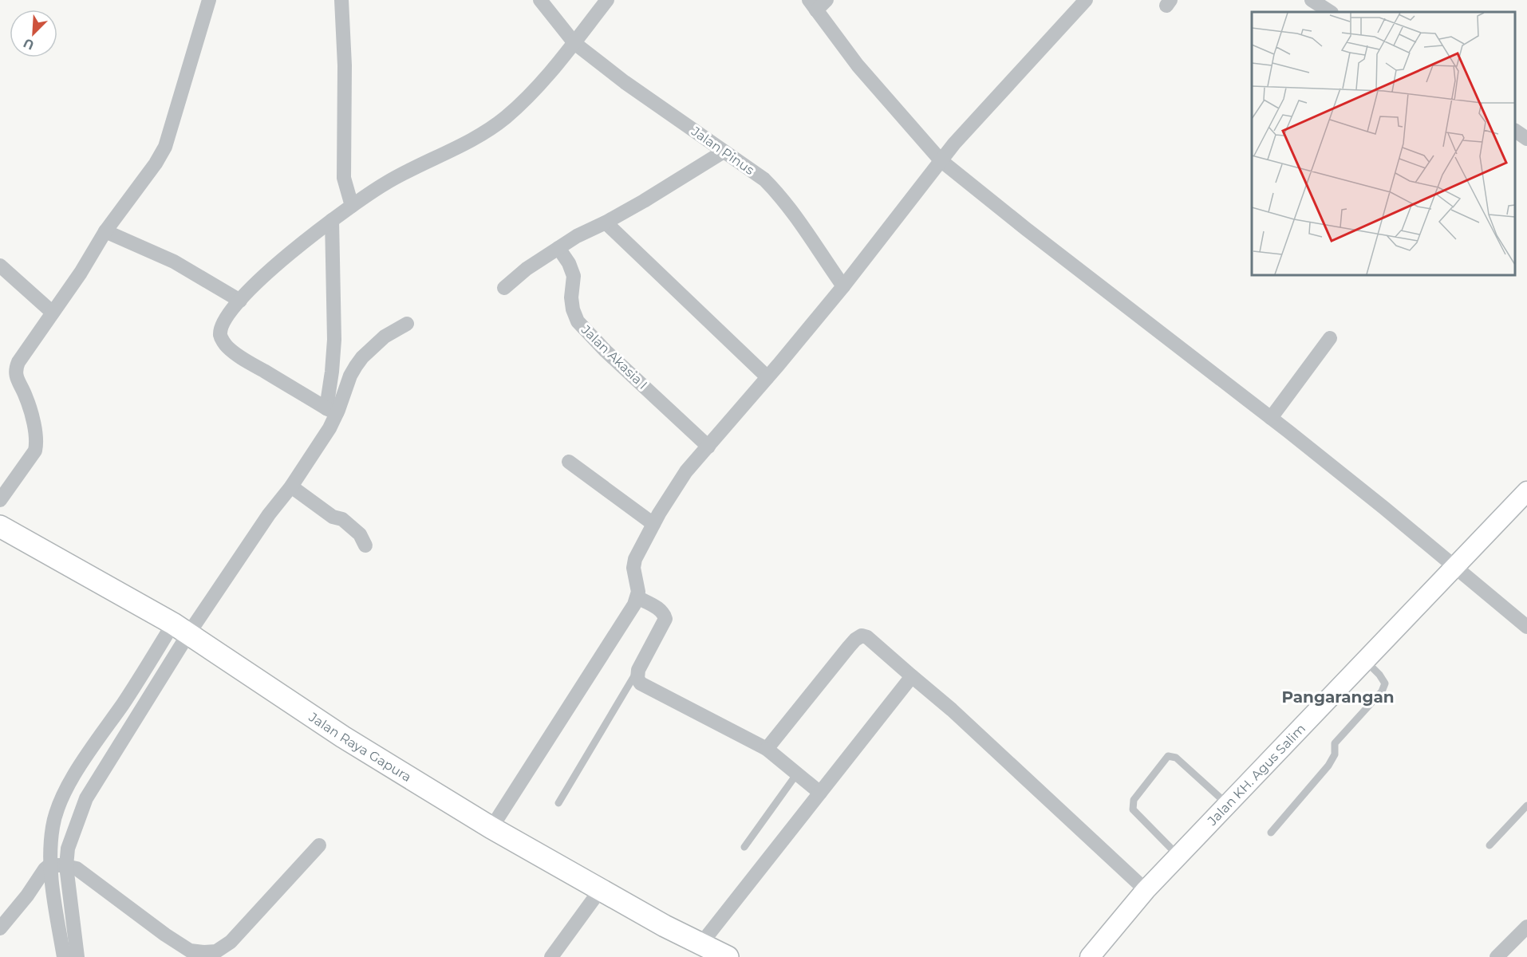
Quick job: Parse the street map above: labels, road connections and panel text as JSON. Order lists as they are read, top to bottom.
{
  "streets": {
    "main road": ["Jalan Raya Gapura", "Jalan KH. Agus Salim"],
    "street": ["Jalan Pinus", "Jalan Akasia I"]
  },
  "districts": ["Pangarangan"],
  "north": "bottom left"
}
